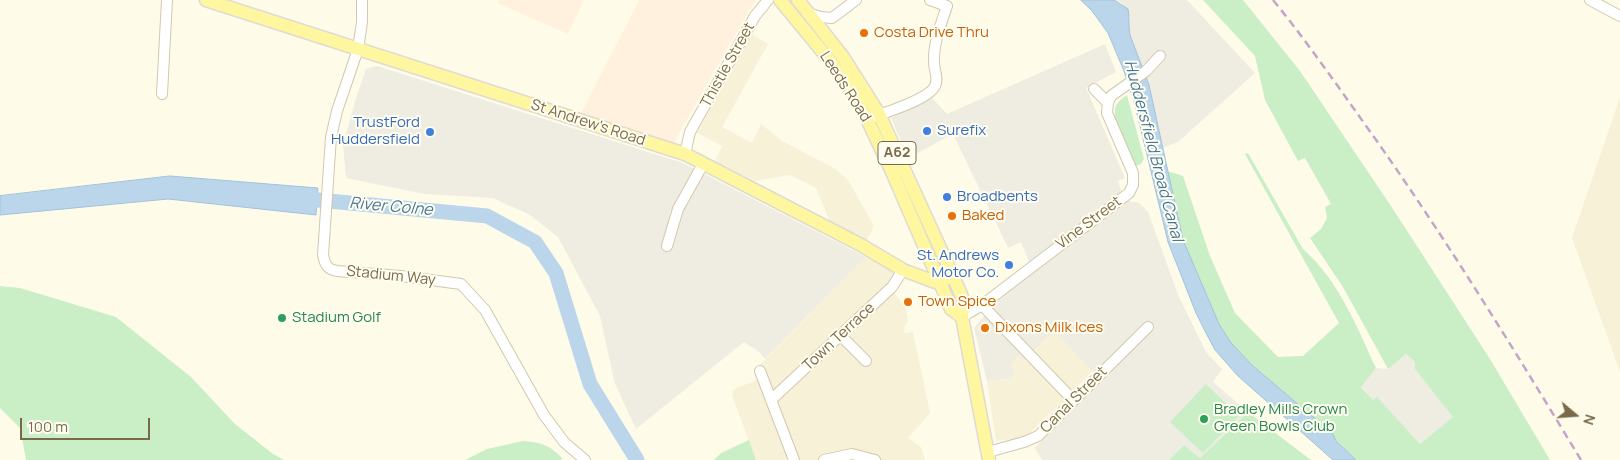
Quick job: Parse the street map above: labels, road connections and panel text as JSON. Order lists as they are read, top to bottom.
{
  "streets": {
    "main road": ["Leeds Road", "St Andrew's Road", "A62"],
    "street": [
      "Thistle Street",
      "Vine Street",
      "Stadium Way",
      "Town Terrace",
      "Canal Street"
    ]
  },
  "crossings": [
    ["Thistle Street", "St Andrew's Road"],
    ["Leeds Road", "St Andrew's Road"],
    ["Leeds Road", "Vine Street"],
    ["Leeds Road", "Canal Street"],
    ["St Andrew's Road", "Stadium Way"],
    ["St Andrew's Road", "Town Terrace"]
  ],
  "water": ["Huddersfield Broad Canal", "River Colne"],
  "places": [
    "Costa Drive Thru",
    "Surefix",
    "TrustFord Huddersfield",
    "Broadbents",
    "Baked",
    "St. Andrews Motor Co.",
    "Town Spice",
    "Stadium Golf",
    "Dixons Milk Ices",
    "Bradley Mills Crown Green Bowls Club"
  ],
  "scale_bar": "100 m",
  "north": "right"
}
